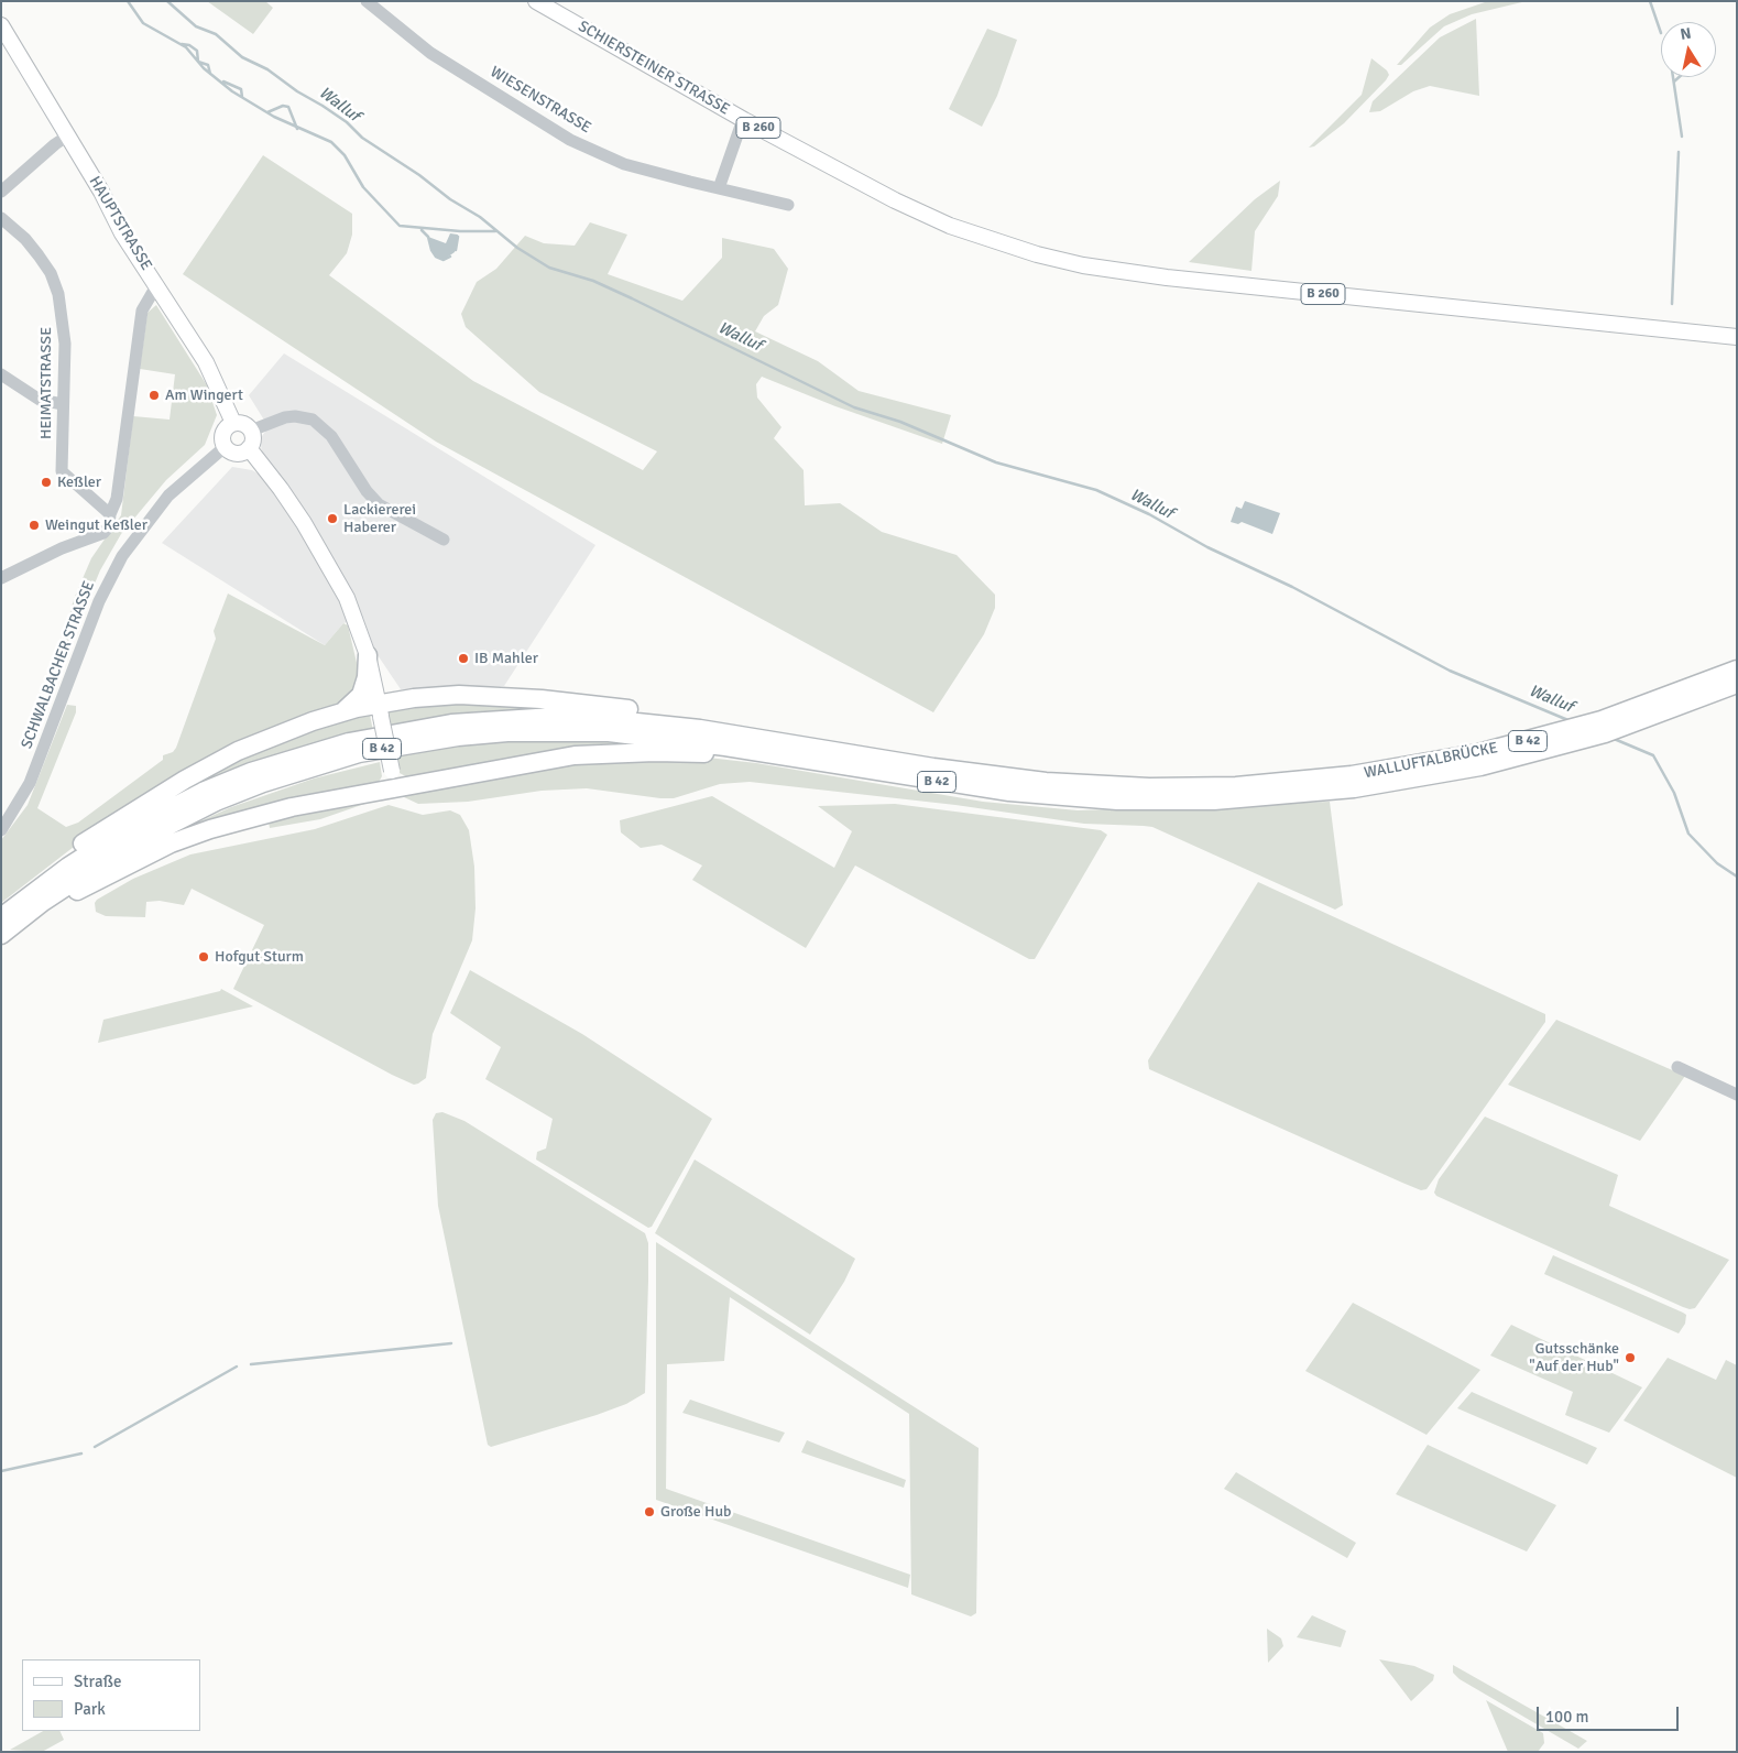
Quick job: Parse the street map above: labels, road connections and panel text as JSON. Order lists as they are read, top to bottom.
{
  "streets": {
    "highway": ["B 42", "WALLUFTALBRÜCKE"],
    "main road": ["SCHIERSTEINER STRASSE", "B 260", "HAUPTSTRASSE"],
    "street": ["WIESENSTRASSE", "HEIMATSTRASSE", "SCHWALBACHER STRASSE"]
  },
  "crossings": [
    ["HAUPTSTRASSE", "SCHWALBACHER STRASSE"],
    ["B 42", "WALLUFTALBRÜCKE"]
  ],
  "water": ["Walluf"],
  "places": [
    "Am Wingert",
    "Keßler",
    "Lackiererei Haberer",
    "Weingut Keßler",
    "IB Mahler",
    "Hofgut Sturm",
    "Gutsschänke \"Auf der Hub\"",
    "Große Hub"
  ],
  "legend": ["Straße", "Park"],
  "scale_bar": "100 m",
  "north": "top"
}
